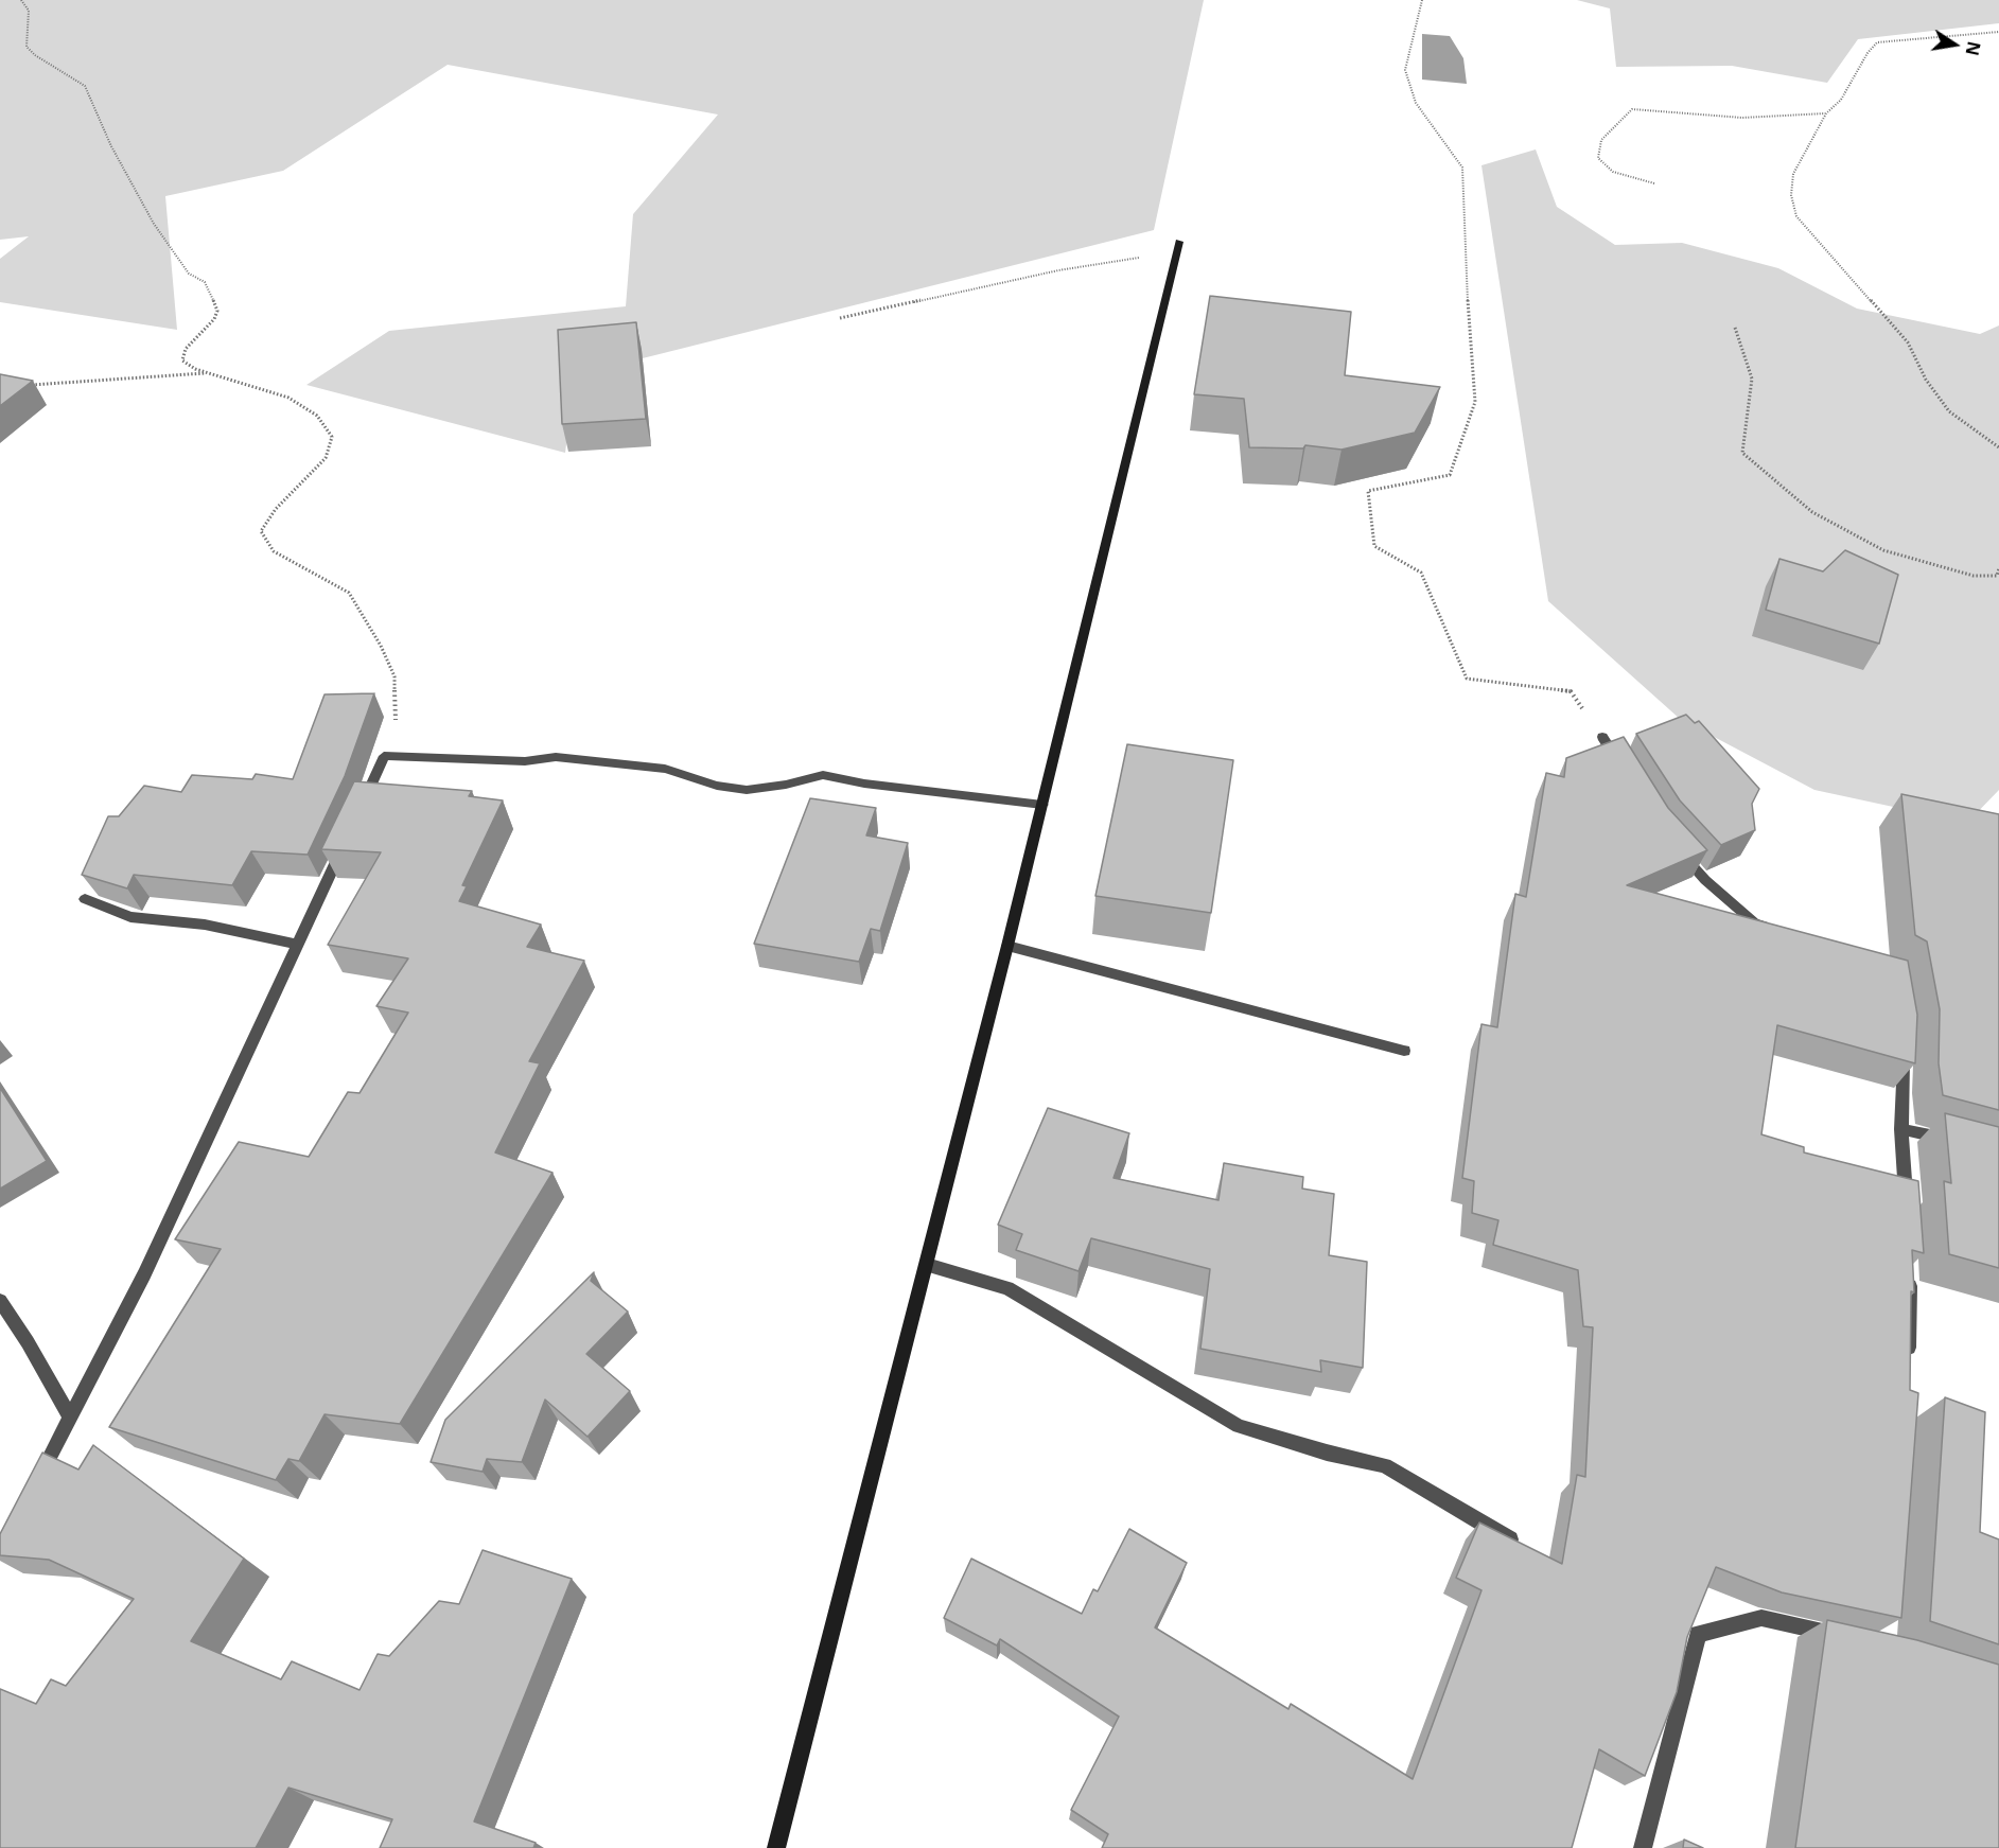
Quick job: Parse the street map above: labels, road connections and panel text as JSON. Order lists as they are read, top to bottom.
{
  "north": "right"
}
